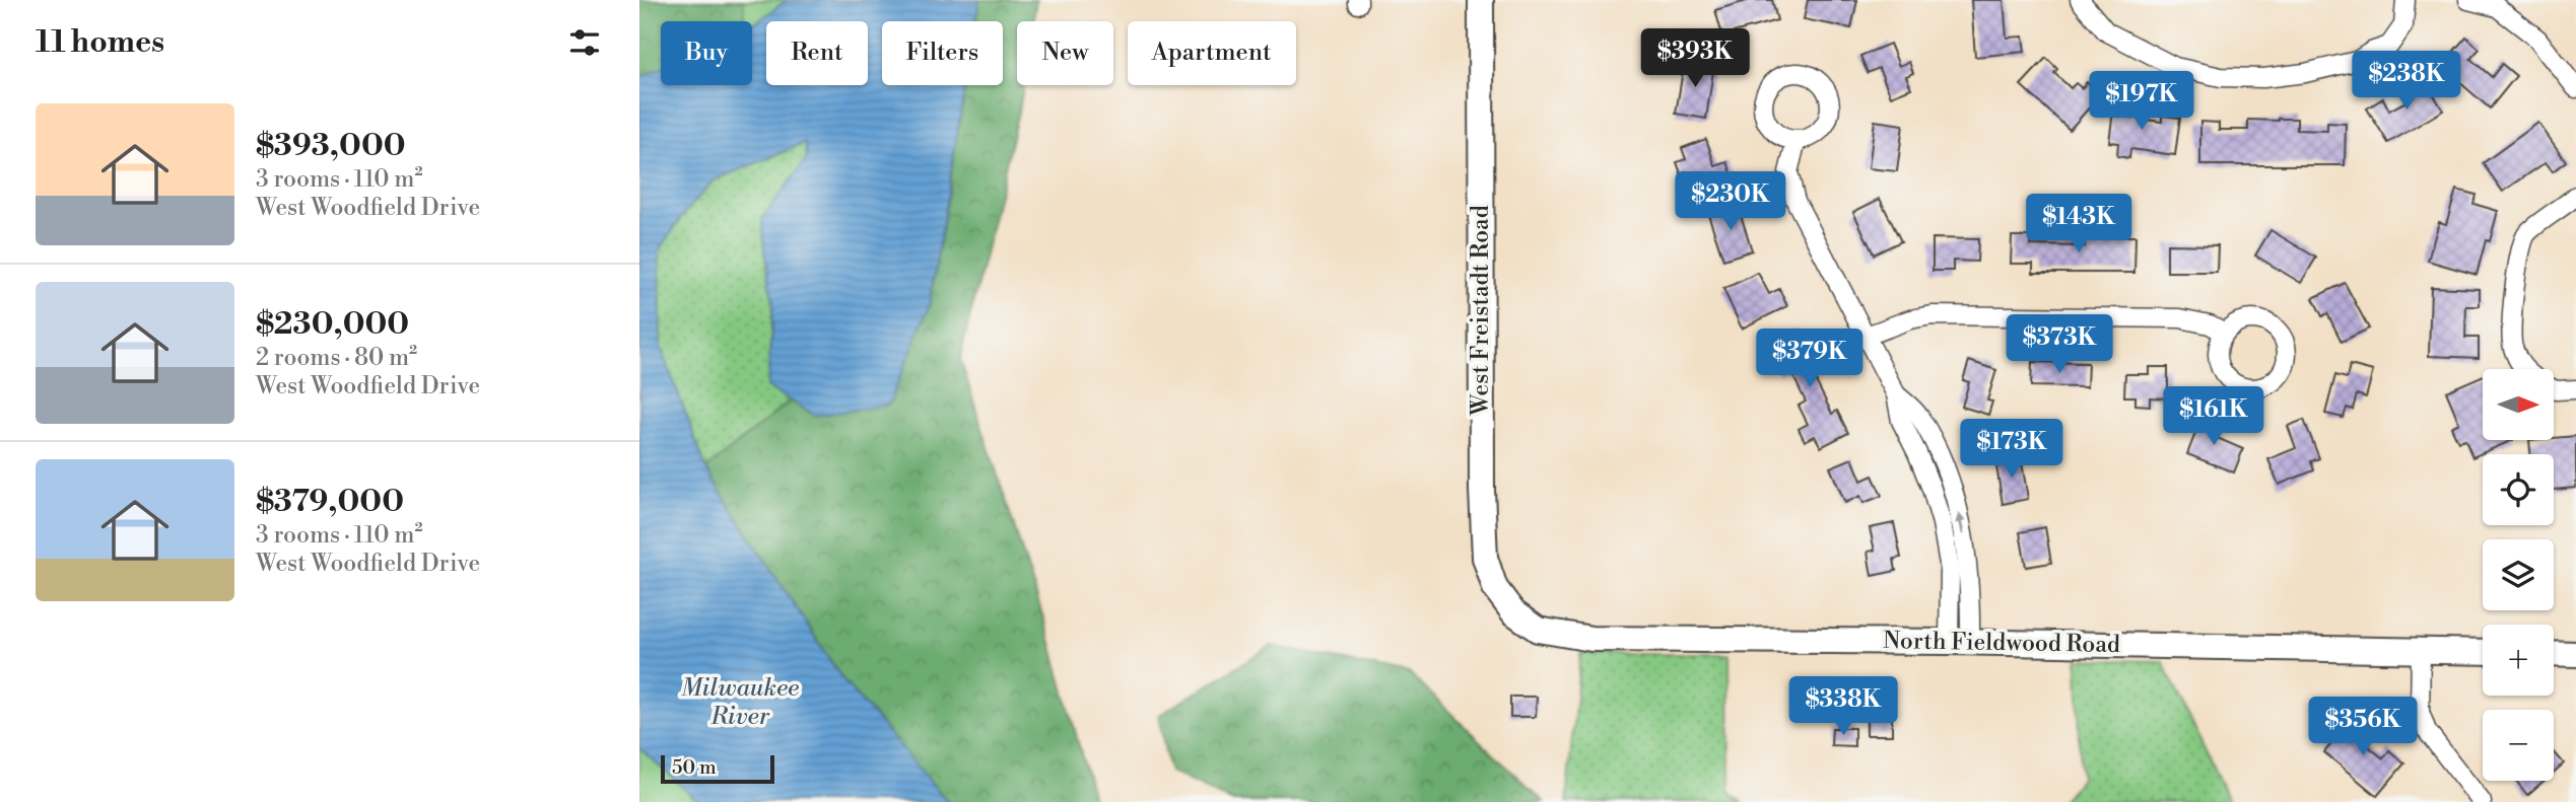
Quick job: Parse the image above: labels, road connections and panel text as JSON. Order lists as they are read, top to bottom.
{
  "streets": {
    "street": ["West Freistadt Road", "North Fieldwood Road"]
  },
  "crossings": [
    ["West Freistadt Road", "North Fieldwood Road"]
  ],
  "water": ["Milwaukee River"],
  "scale_bar": "50 m",
  "north": "right",
  "page": {
    "heading": "11 homes",
    "chip": [
      "Buy",
      "Rent",
      "Filters",
      "New",
      "Apartment"
    ],
    "price": [
      "$393K",
      "$238K",
      "$197K",
      "$230K",
      "$143K",
      "$373K",
      "$379K",
      "$161K",
      "$173K",
      "$338K",
      "$356K"
    ],
    "list": [
      {
        "name": "$393,000",
        "note": "3 rooms · 110 m² · West Woodfield Drive"
      },
      {
        "name": "$230,000",
        "note": "2 rooms · 80 m² · West Woodfield Drive"
      },
      {
        "name": "$379,000",
        "note": "3 rooms · 110 m² · West Woodfield Drive"
      }
    ],
    "map_buttons": ["+", "−"],
    "scale": "50 m"
  }
}
